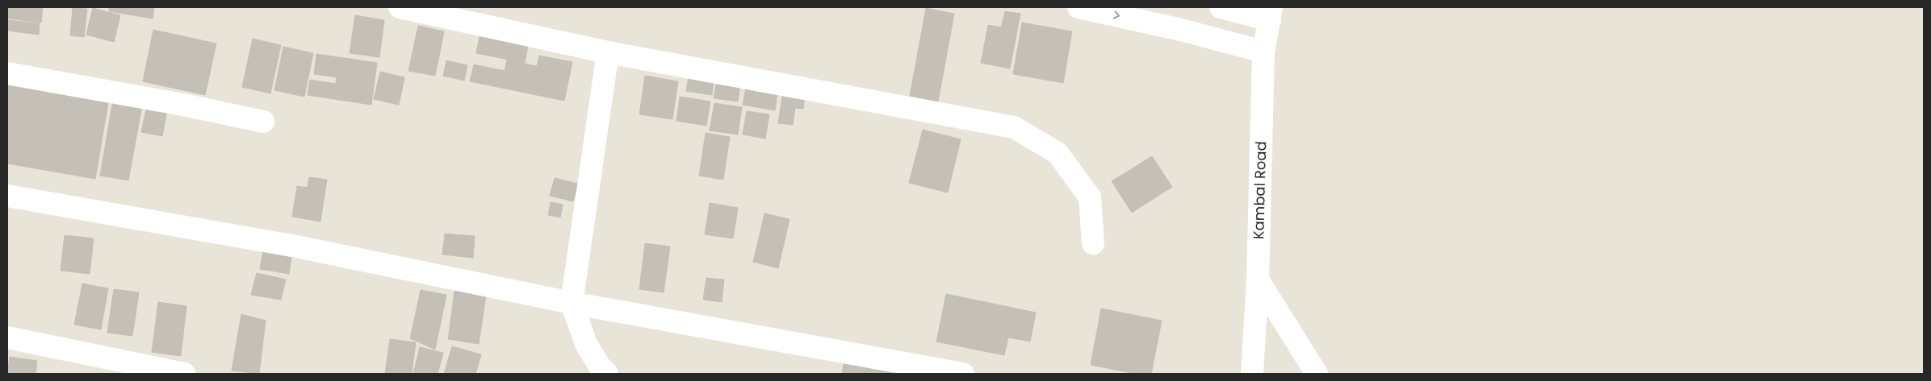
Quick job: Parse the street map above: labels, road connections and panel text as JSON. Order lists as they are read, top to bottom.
{
  "streets": {
    "street": ["Kambal Road"]
  }
}
